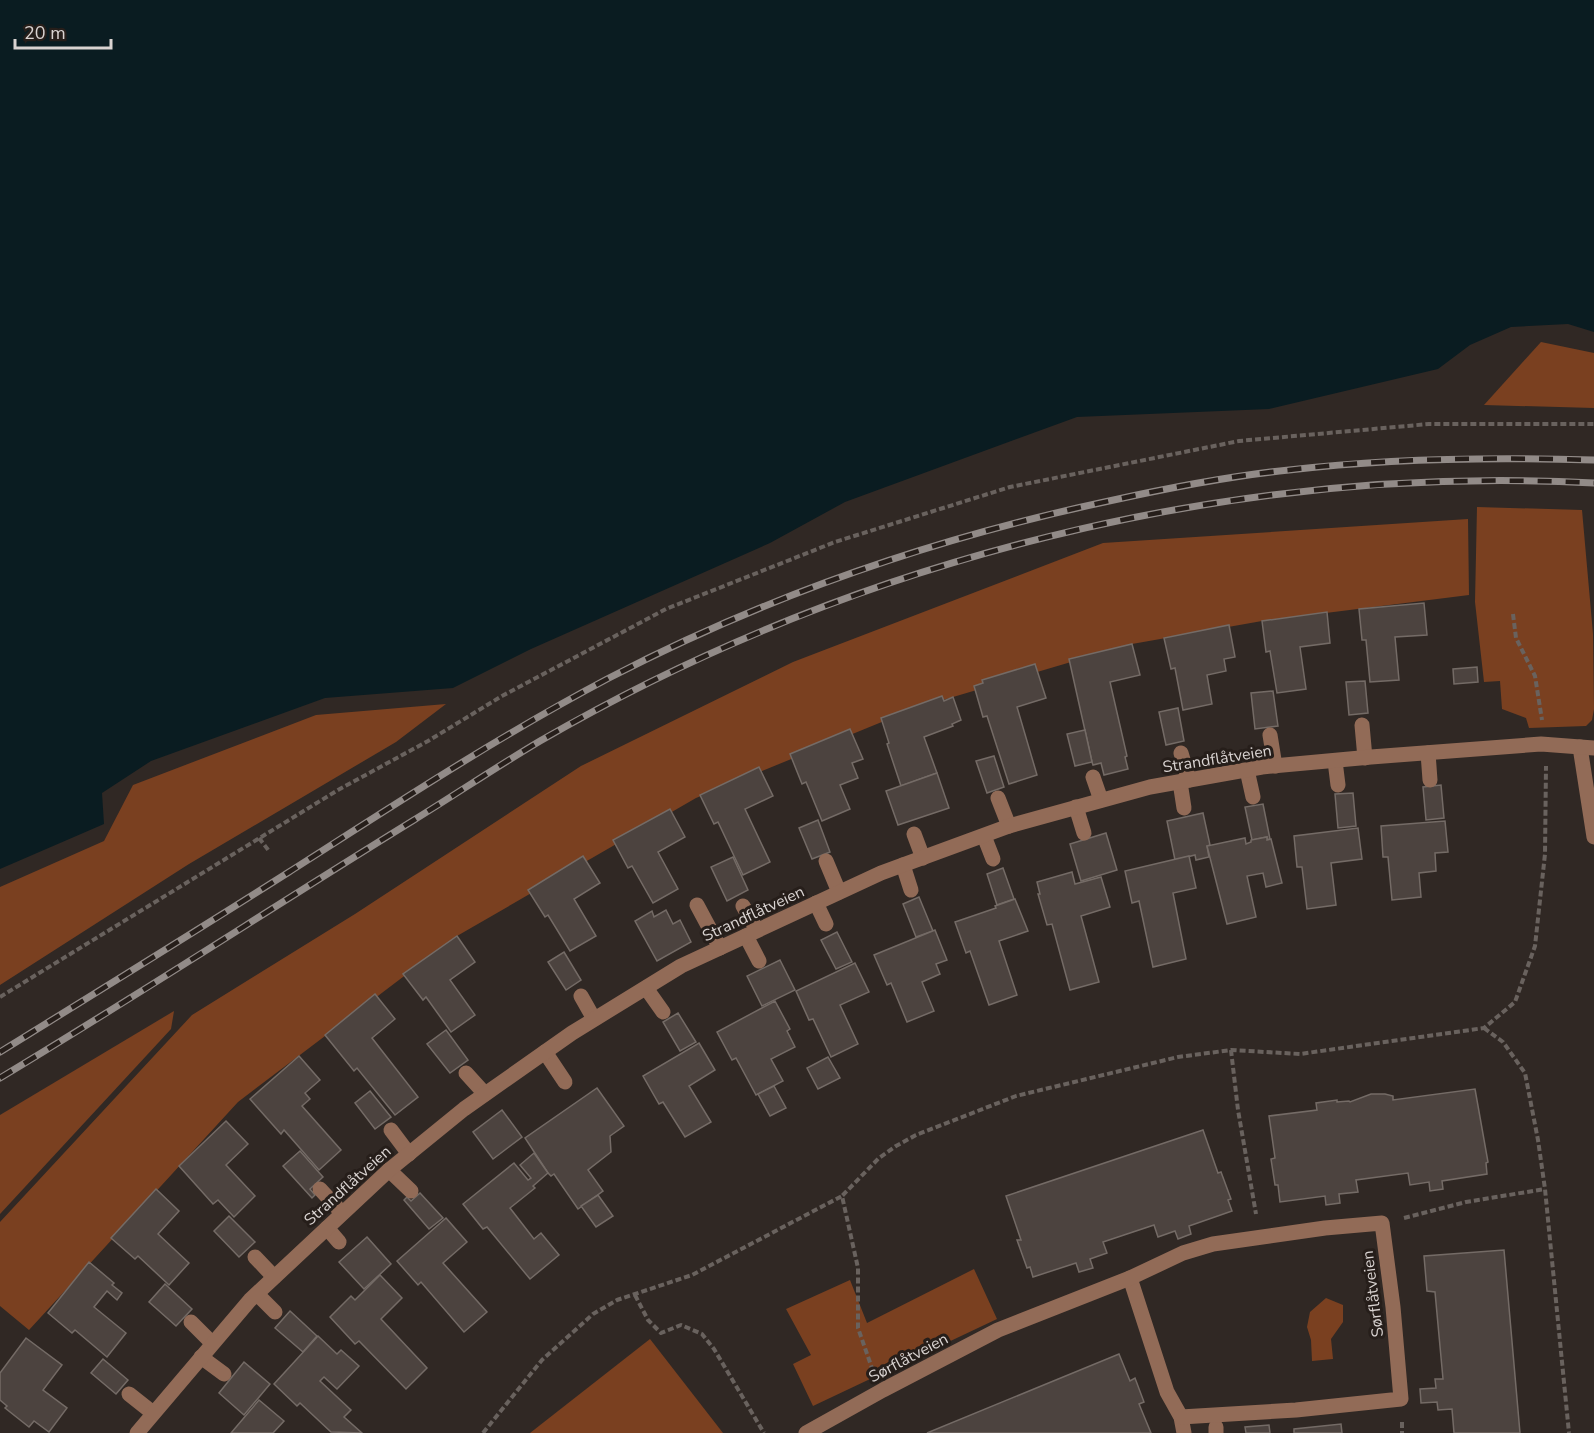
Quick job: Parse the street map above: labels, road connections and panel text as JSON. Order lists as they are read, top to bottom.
{
  "streets": {
    "street": ["Strandflåtveien", "Sørflåtveien"]
  },
  "scale_bar": "20 m"
}
